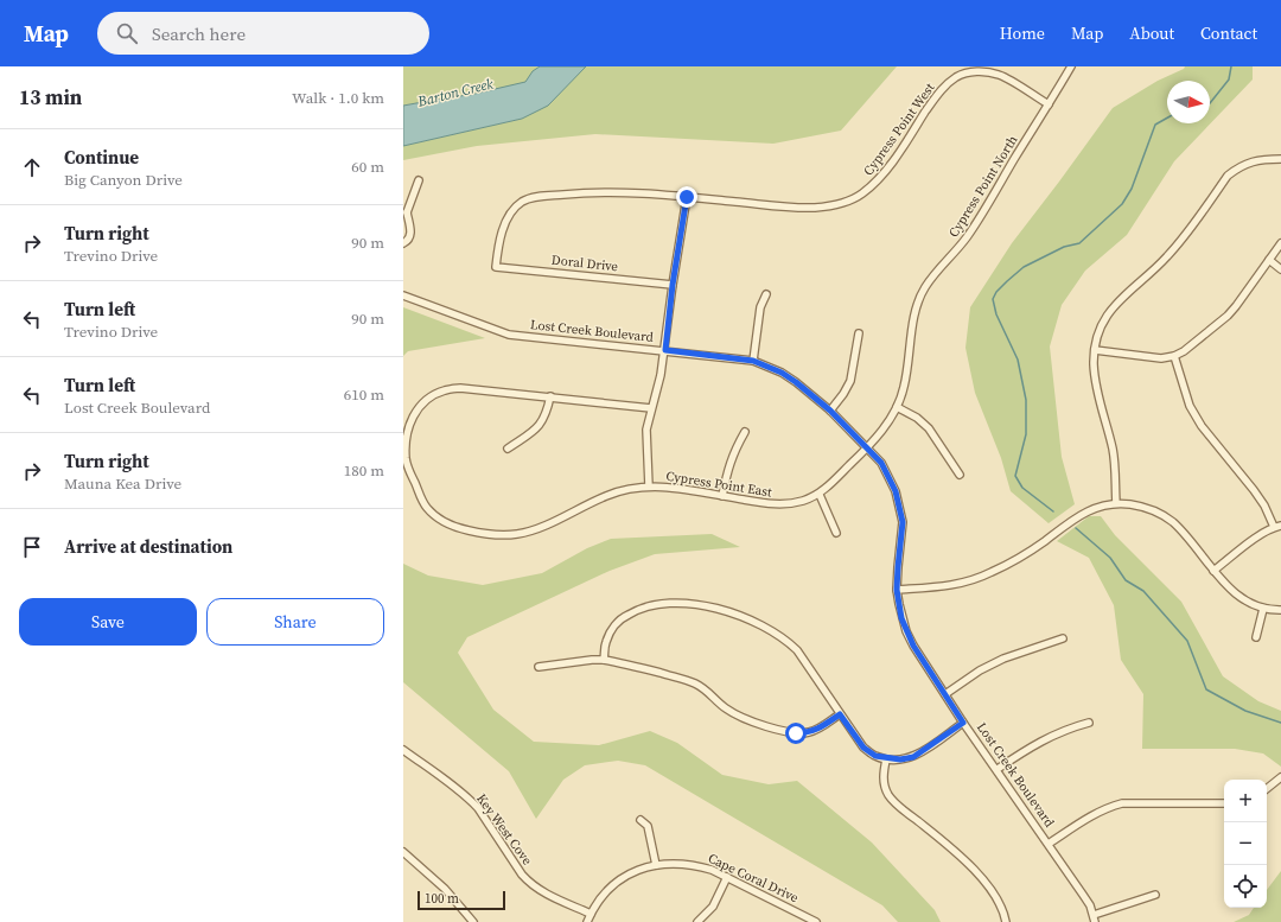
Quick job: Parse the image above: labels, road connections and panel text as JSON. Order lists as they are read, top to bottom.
{
  "streets": {
    "street": [
      "Cypress Point West",
      "Cypress Point North",
      "Doral Drive",
      "Lost Creek Boulevard",
      "Cypress Point East",
      "Key West Cove",
      "Cape Coral Drive"
    ]
  },
  "crossings": [
    ["Cypress Point West", "Cypress Point North"],
    ["Cypress Point West", "Doral Drive"],
    ["Cypress Point North", "Lost Creek Boulevard"],
    ["Cypress Point North", "Cypress Point East"],
    ["Lost Creek Boulevard", "Cypress Point East"],
    ["Key West Cove", "Cape Coral Drive"]
  ],
  "water": ["Barton Creek"],
  "scale_bar": "100 m",
  "north": "right",
  "page": {
    "header": "Map",
    "search": "Search here",
    "nav": [
      "Home",
      "Map",
      "About",
      "Contact"
    ],
    "heading": ["13 min", "Walk · 1.0 km"],
    "list": [
      ["Continue", "Big Canyon Drive", "60 m"],
      ["Turn right", "Trevino Drive", "90 m"],
      ["Turn left", "Trevino Drive", "90 m"],
      ["Turn left", "Lost Creek Boulevard", "610 m"],
      ["Turn right", "Mauna Kea Drive", "180 m"],
      "Arrive at destination"
    ],
    "buttons": ["Save", "Share"],
    "map_buttons": ["+", "−"],
    "scale": "100 m"
  }
}
